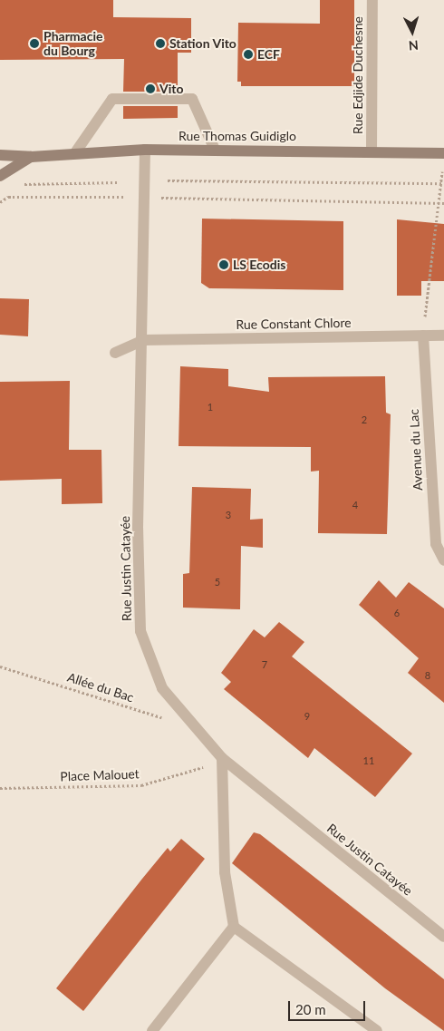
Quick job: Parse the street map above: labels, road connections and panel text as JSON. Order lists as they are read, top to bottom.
{
  "streets": {
    "main road": ["Rue Thomas Guidiglo"],
    "street": [
      "Rue Edjide Duchesne",
      "Rue Constant Chlore",
      "Avenue du Lac",
      "Rue Justin Catayée"
    ],
    "path": ["Allée du Bac", "Place Malouet"]
  },
  "crossings": [
    ["Rue Edjide Duchesne", "Rue Thomas Guidiglo"],
    ["Rue Thomas Guidiglo", "Rue Justin Catayée"],
    ["Rue Constant Chlore", "Avenue du Lac"],
    ["Rue Constant Chlore", "Rue Justin Catayée"],
    ["Rue Justin Catayée", "Allée du Bac"],
    ["Rue Justin Catayée", "Place Malouet"]
  ],
  "places": [
    "Pharmacie du Bourg",
    "Station Vito",
    "ECF",
    "Vito",
    "LS Ecodis"
  ],
  "house_numbers": [
    "1",
    "2",
    "4",
    "3",
    "5",
    "6",
    "7",
    "8",
    "9",
    "11"
  ],
  "scale_bar": "20 m",
  "north": "bottom"
}
